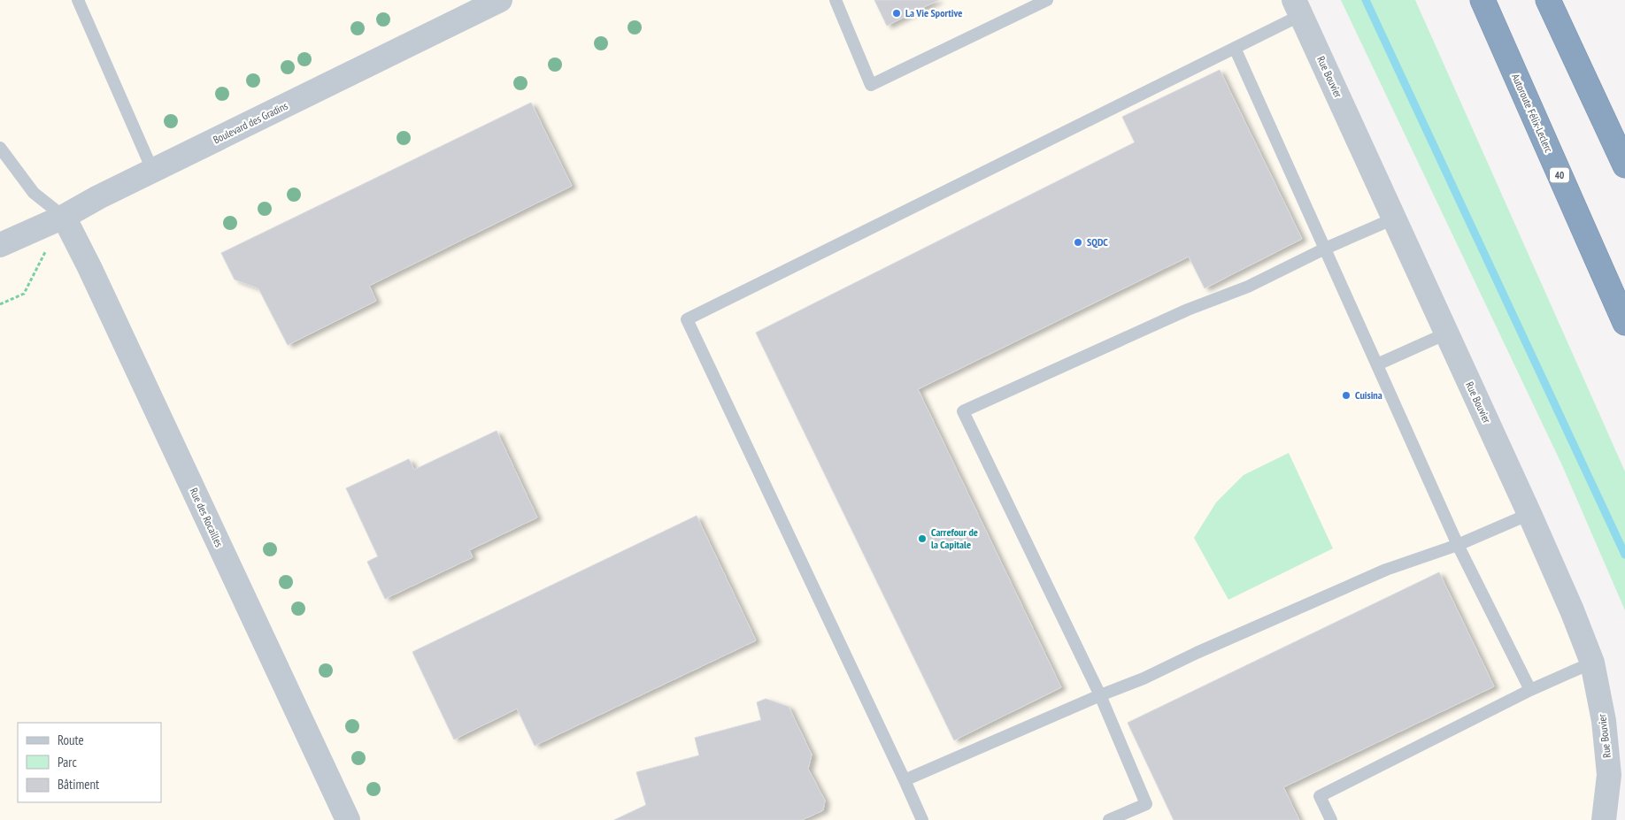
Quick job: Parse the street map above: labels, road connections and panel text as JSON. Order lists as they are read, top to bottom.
{
  "streets": {
    "highway": ["Autoroute Félix-Leclerc", "40"],
    "street": ["Rue Bouvier", "Boulevard des Gradins", "Rue des Rocailles"]
  },
  "crossings": [
    ["Boulevard des Gradins", "Rue des Rocailles"]
  ],
  "places": [
    "La Vie Sportive",
    "SQDC",
    "Cuisina",
    "Carrefour de la Capitale"
  ],
  "legend": ["Route", "Parc", "Bâtiment"]
}
